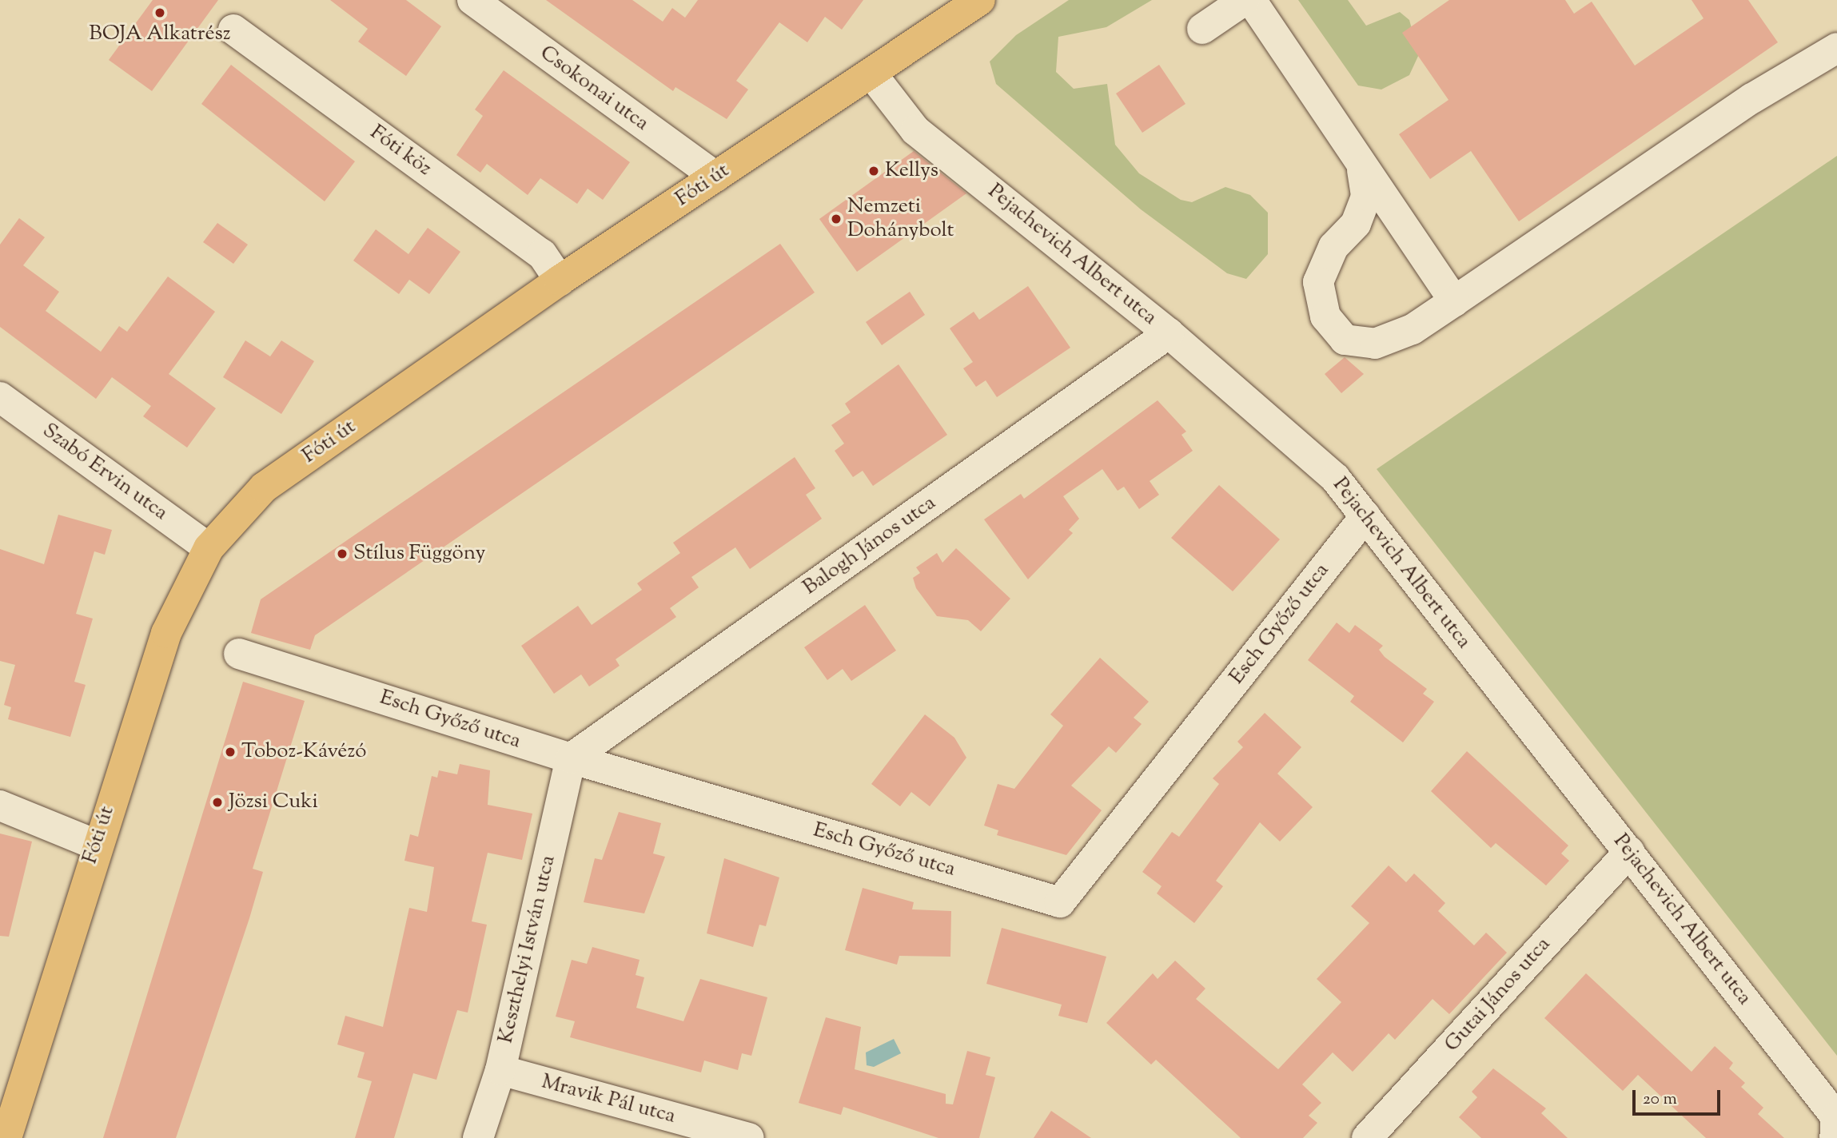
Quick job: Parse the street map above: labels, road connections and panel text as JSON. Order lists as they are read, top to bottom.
{
  "streets": {
    "main road": ["Fóti út"],
    "street": [
      "Csokonai utca",
      "Fóti köz",
      "Pejachevich Albert utca",
      "Szabó Ervin utca",
      "Balogh János utca",
      "Esch Győző utca",
      "Keszthelyi István utca",
      "Gutai János utca",
      "Mravik Pál utca"
    ]
  },
  "crossings": [
    ["Csokonai utca", "Fóti út"],
    ["Fóti köz", "Fóti út"],
    ["Fóti út", "Pejachevich Albert utca"],
    ["Fóti út", "Szabó Ervin utca"],
    ["Pejachevich Albert utca", "Balogh János utca"],
    ["Pejachevich Albert utca", "Esch Győző utca"],
    ["Pejachevich Albert utca", "Gutai János utca"],
    ["Balogh János utca", "Esch Győző utca"],
    ["Balogh János utca", "Keszthelyi István utca"],
    ["Esch Győző utca", "Keszthelyi István utca"],
    ["Keszthelyi István utca", "Mravik Pál utca"]
  ],
  "places": [
    "BOJA Alkatrész",
    "Kellys",
    "Nemzeti Dohánybolt",
    "Stílus Függöny",
    "Toboz-Kávézó",
    "Jözsi Cuki"
  ],
  "scale_bar": "20 m"
}
